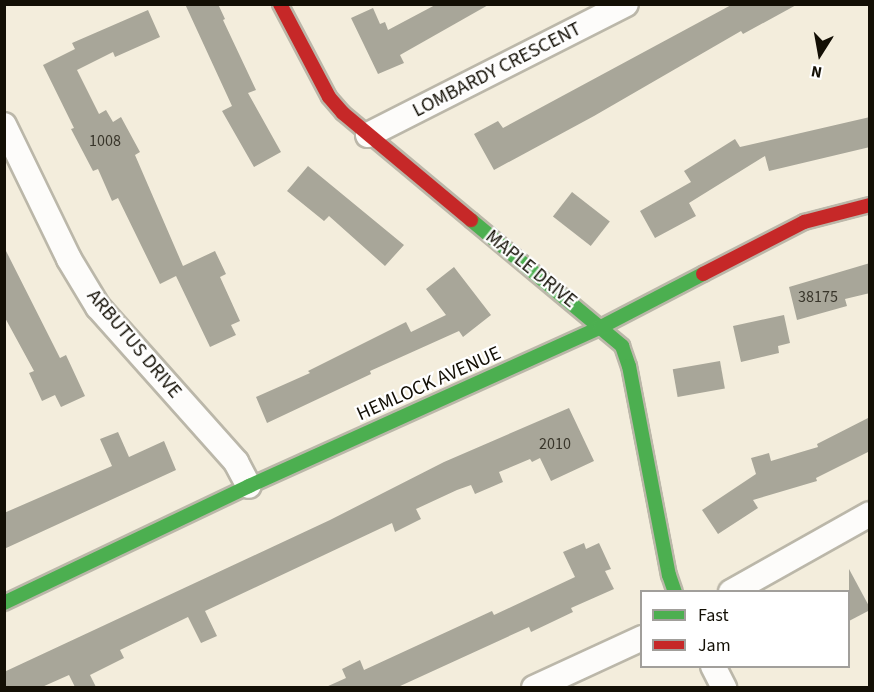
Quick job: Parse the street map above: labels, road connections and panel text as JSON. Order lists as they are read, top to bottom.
{
  "streets": {
    "street": [
      "LOMBARDY CRESCENT",
      "MAPLE DRIVE",
      "ARBUTUS DRIVE",
      "HEMLOCK AVENUE"
    ]
  },
  "crossings": [
    ["LOMBARDY CRESCENT", "MAPLE DRIVE"],
    ["MAPLE DRIVE", "HEMLOCK AVENUE"],
    ["ARBUTUS DRIVE", "HEMLOCK AVENUE"]
  ],
  "house_numbers": ["1008", "38175", "2010"],
  "legend": ["Fast", "Jam"],
  "north": "bottom"
}
